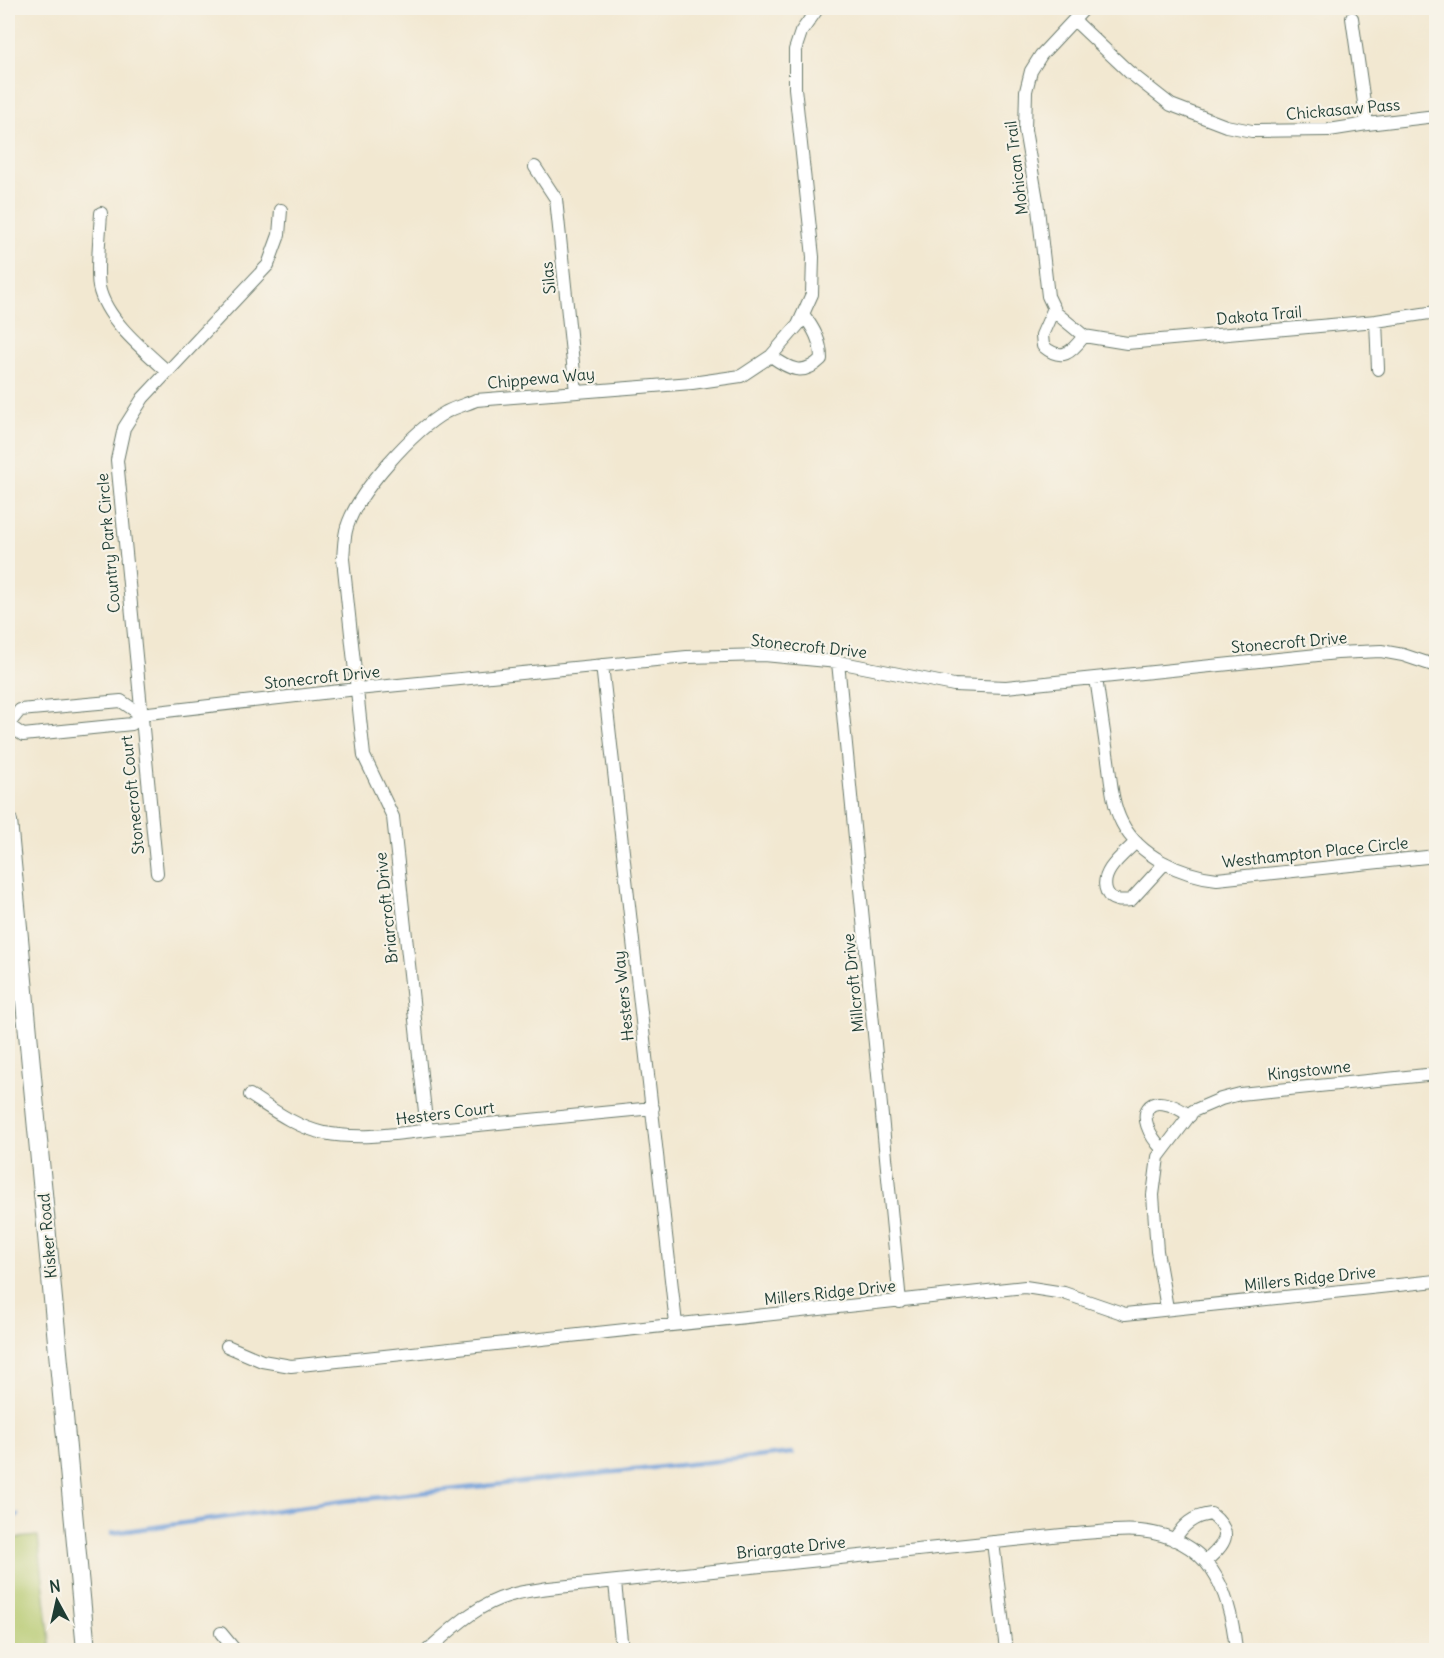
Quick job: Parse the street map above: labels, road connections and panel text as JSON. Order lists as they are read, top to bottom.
{
  "streets": {
    "main road": ["Kisker Road"],
    "street": [
      "Chickasaw Pass",
      "Mohican Trail",
      "Silas",
      "Dakota Trail",
      "Chippewa Way",
      "Country Park Circle",
      "Stonecroft Drive",
      "Stonecroft Court",
      "Westhampton Place Circle",
      "Briarcroft Drive",
      "Millcroft Drive",
      "Hesters Way",
      "Kingstowne",
      "Hesters Court",
      "Millers Ridge Drive",
      "Briargate Drive"
    ]
  },
  "crossings": [
    ["Chickasaw Pass", "Mohican Trail"],
    ["Silas", "Chippewa Way"],
    ["Chippewa Way", "Stonecroft Drive"],
    ["Chippewa Way", "Briarcroft Drive"],
    ["Country Park Circle", "Stonecroft Drive"],
    ["Country Park Circle", "Stonecroft Court"],
    ["Stonecroft Drive", "Stonecroft Court"],
    ["Stonecroft Drive", "Westhampton Place Circle"],
    ["Stonecroft Drive", "Briarcroft Drive"],
    ["Stonecroft Drive", "Millcroft Drive"],
    ["Stonecroft Drive", "Hesters Way"],
    ["Briarcroft Drive", "Hesters Court"],
    ["Millcroft Drive", "Millers Ridge Drive"],
    ["Hesters Way", "Hesters Court"],
    ["Hesters Way", "Millers Ridge Drive"],
    ["Kingstowne", "Millers Ridge Drive"]
  ],
  "north": "top"
}
